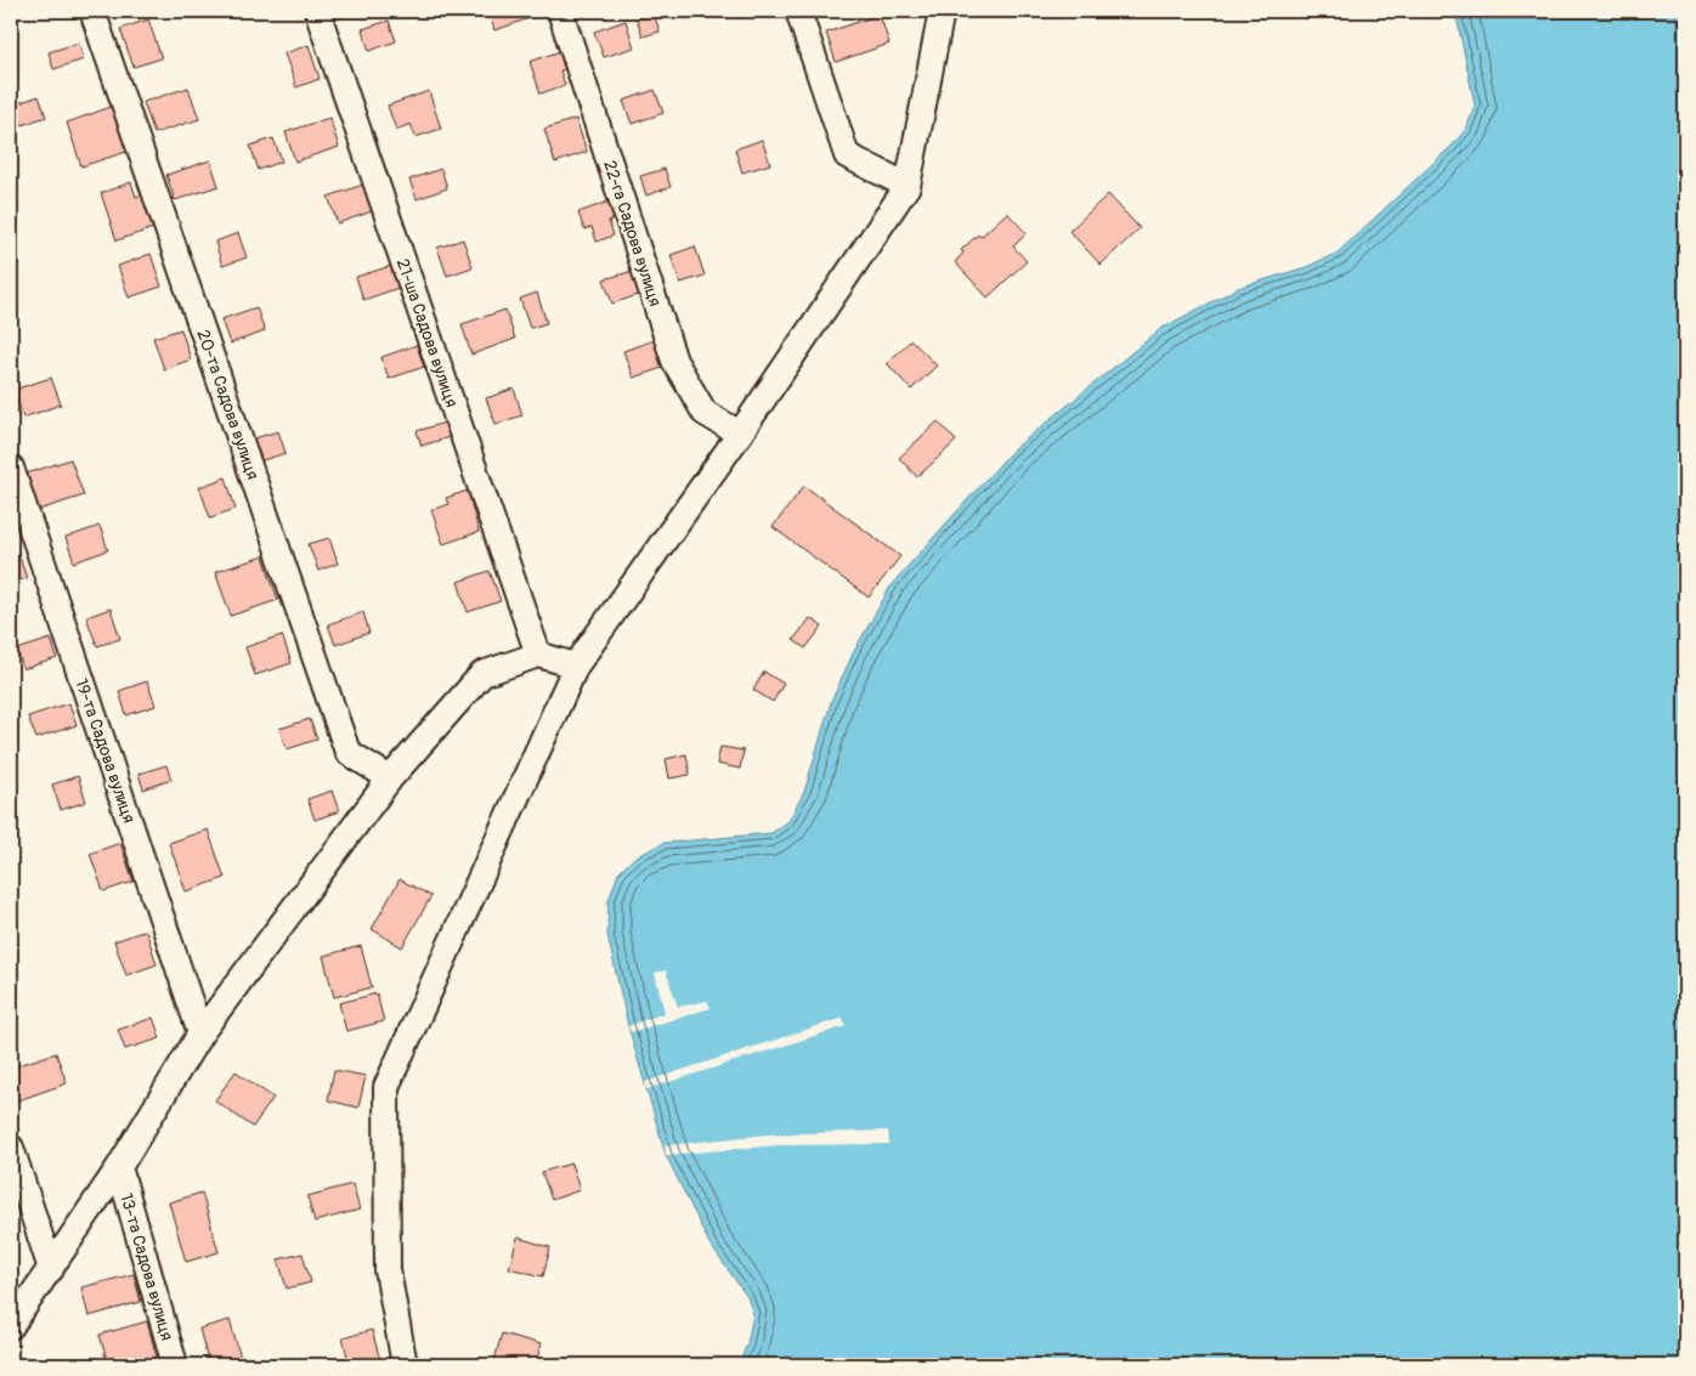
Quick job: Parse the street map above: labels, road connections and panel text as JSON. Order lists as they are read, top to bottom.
{
  "streets": {
    "street": [
      "22-га Садова вулиця",
      "21-ша Садова вулиця",
      "20-та Садова вулиця",
      "19-та Садова вулиця",
      "13-та Садова вулиця"
    ]
  }
}
